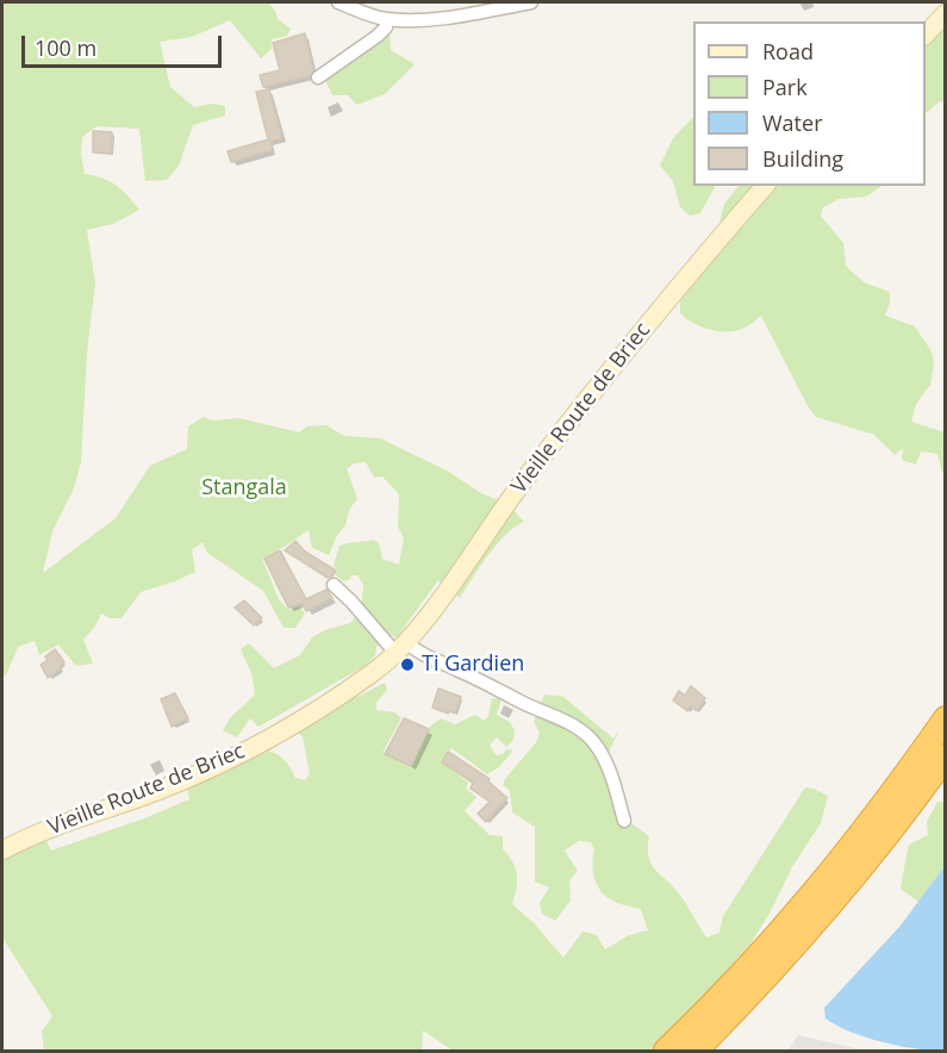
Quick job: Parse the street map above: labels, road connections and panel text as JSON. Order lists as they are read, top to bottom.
{
  "streets": {
    "street": ["Vieille Route de Briec"]
  },
  "parks": ["Stangala"],
  "places": ["Ti Gardien"],
  "legend": [
    "Road",
    "Park",
    "Water",
    "Building"
  ],
  "scale_bar": "100 m"
}
